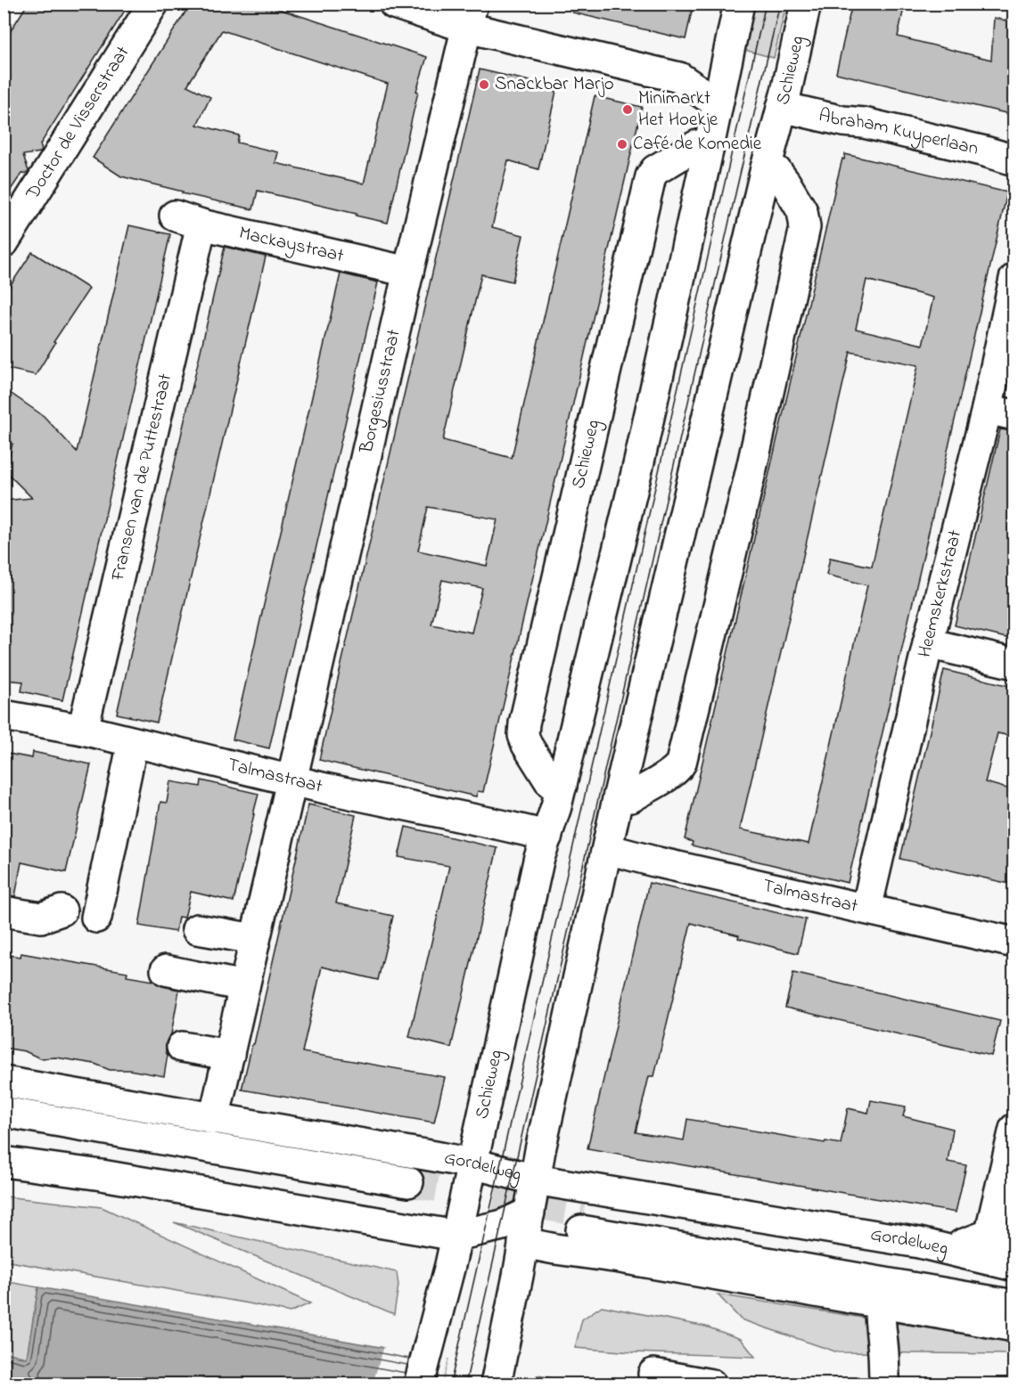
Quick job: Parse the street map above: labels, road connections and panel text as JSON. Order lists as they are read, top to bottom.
{
  "streets": {
    "main road": [
      "Schieweg",
      "Doctor de Visserstraat",
      "Abraham Kuyperlaan",
      "Mackaystraat",
      "Borgesiusstraat",
      "Fransen van de Puttestraat",
      "Heemskerkstraat",
      "Talmastraat",
      "Gordelweg"
    ]
  },
  "crossings": [
    ["Schieweg", "Abraham Kuyperlaan"],
    ["Schieweg", "Talmastraat"],
    ["Schieweg", "Gordelweg"],
    ["Mackaystraat", "Borgesiusstraat"],
    ["Mackaystraat", "Fransen van de Puttestraat"],
    ["Borgesiusstraat", "Talmastraat"],
    ["Borgesiusstraat", "Gordelweg"],
    ["Fransen van de Puttestraat", "Talmastraat"],
    ["Heemskerkstraat", "Talmastraat"]
  ],
  "places": ["Snackbar Marjo", "Minimarkt Het Hoekje", "Café de Komedie"]
}
